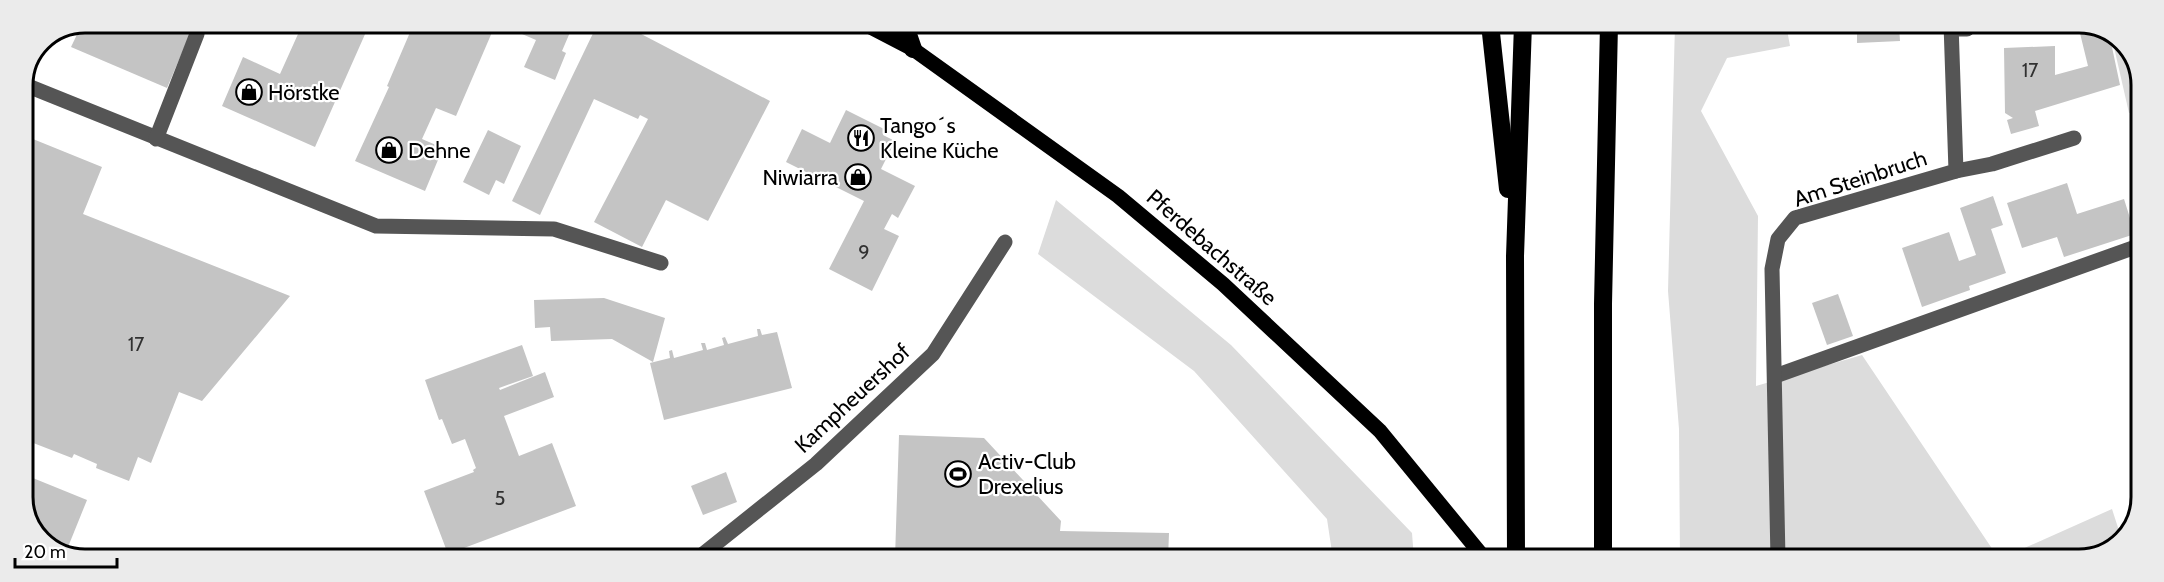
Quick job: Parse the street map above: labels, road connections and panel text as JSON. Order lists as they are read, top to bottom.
{
  "streets": {
    "main road": ["Pferdebachstraße"],
    "street": ["Am Steinbruch", "Kampheuershof"]
  },
  "places": {
    "shop": ["Hörstke", "Dehne", "Niwiarra"],
    "restaurant": ["Tango´s Kleine Küche"],
    "sports": ["Activ-Club Drexelius"]
  },
  "house_numbers": [
    "17",
    "9",
    "17",
    "5"
  ],
  "scale_bar": "20 m"
}
